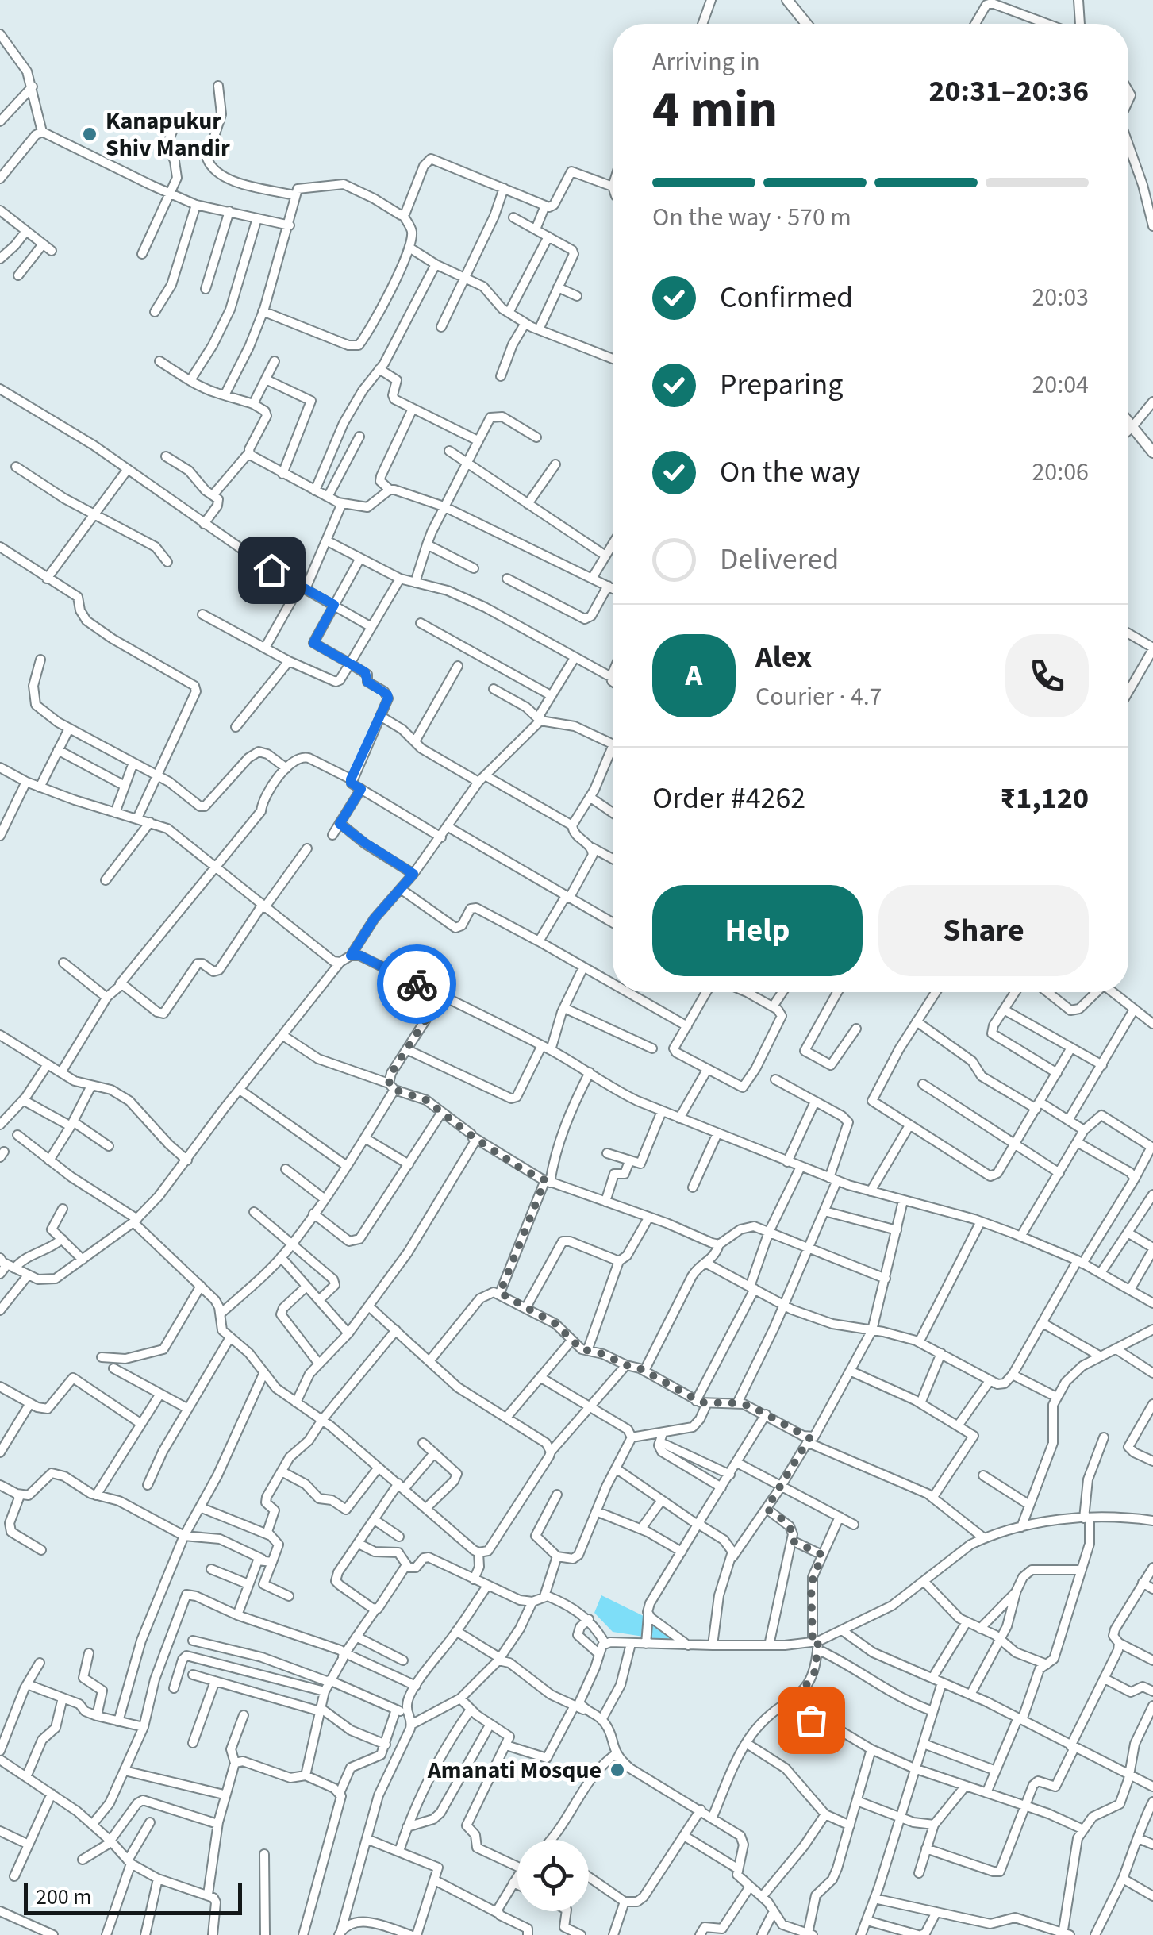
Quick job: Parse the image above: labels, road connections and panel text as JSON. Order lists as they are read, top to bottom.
{
  "places": ["Kanapukur Shiv Mandir", "Amanati Mosque"],
  "scale_bar": "200 m",
  "page": {
    "heading": ["4 min", "Arriving in", "20:31–20:36"],
    "panel": [
      "Alex",
      "Courier · 4.7",
      "Order #4262",
      "₹1,120"
    ],
    "bar": "On the way · 570 m",
    "list": [
      ["Confirmed", "20:03"],
      ["Preparing", "20:04"],
      ["On the way", "20:06"],
      "Delivered"
    ],
    "round": "A",
    "buttons": ["Help", "Share"],
    "scale": "200 m"
  }
}
